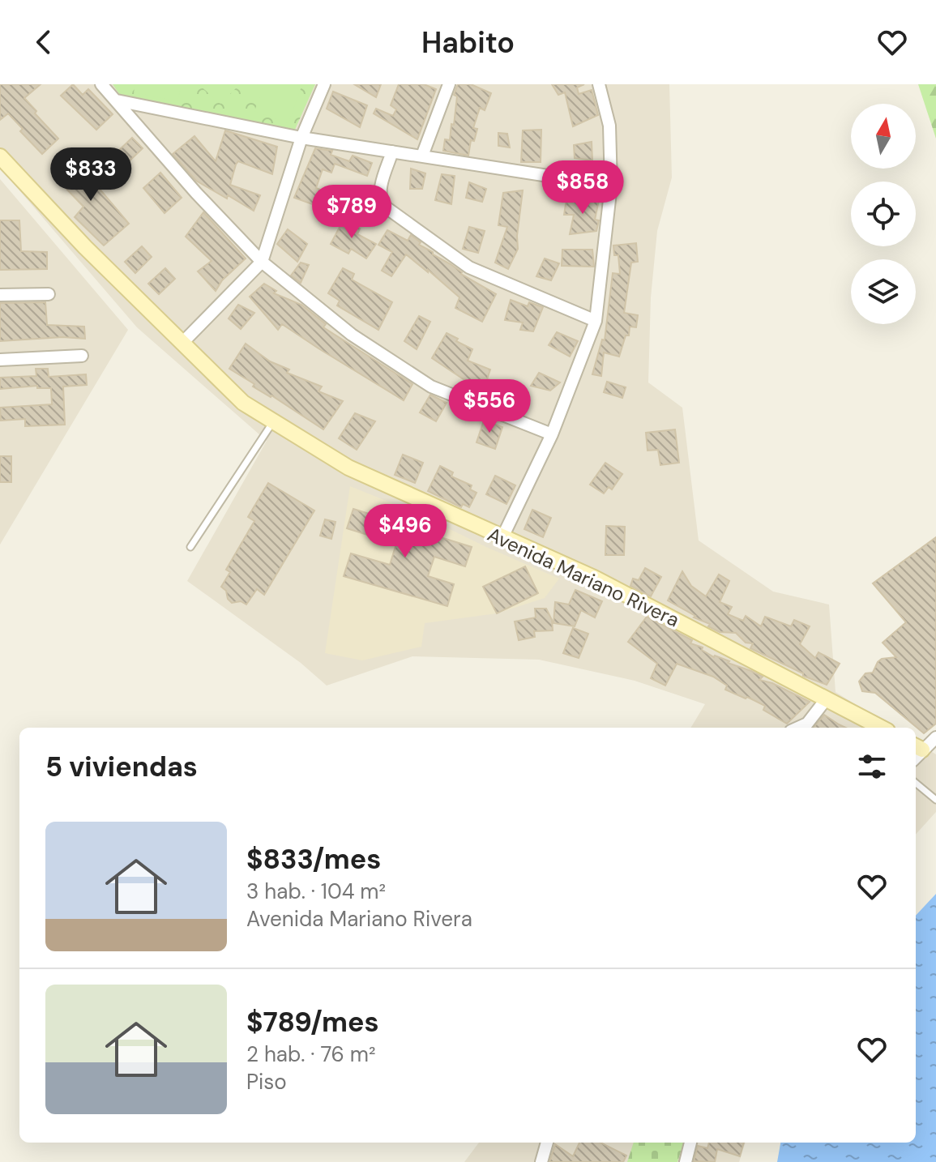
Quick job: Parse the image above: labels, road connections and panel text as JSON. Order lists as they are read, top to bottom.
{
  "streets": {
    "main road": ["Avenida Mariano Rivera"]
  },
  "north": "top",
  "page": {
    "header": "Habito",
    "price": [
      "$833",
      "$858",
      "$789",
      "$556",
      "$496"
    ],
    "heading": "5 viviendas",
    "list": [
      {
        "name": "$833/mes",
        "note": "3 hab. · 104 m² · Avenida Mariano Rivera"
      },
      {
        "name": "$789/mes",
        "note": "2 hab. · 76 m² · Piso"
      }
    ]
  }
}
